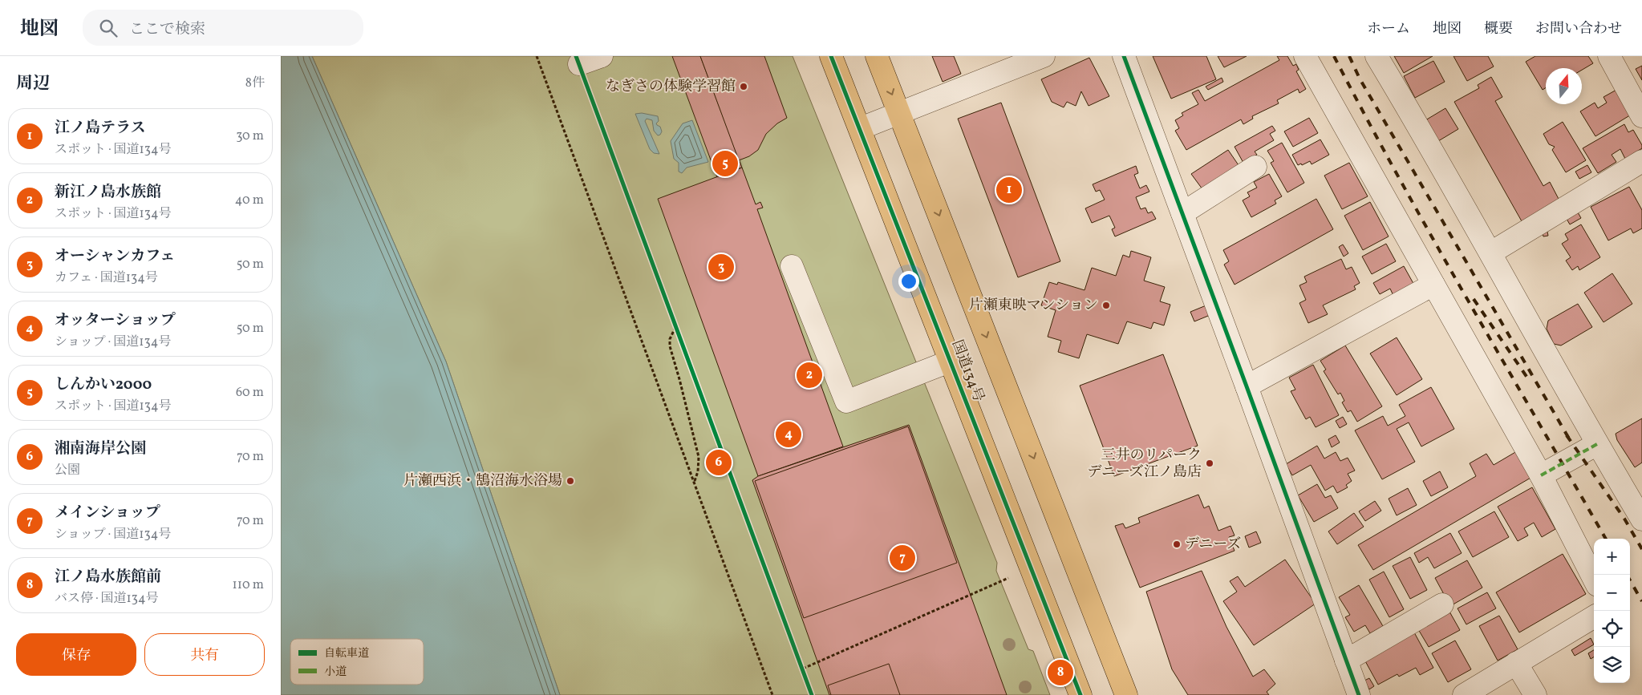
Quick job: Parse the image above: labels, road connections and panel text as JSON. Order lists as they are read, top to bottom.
{
  "streets": {
    "highway": ["国道134号"]
  },
  "places": [
    "なぎさの体験学習館",
    "片瀬東映マンション",
    "三井のリパーク デニーズ江ノ島店",
    "片瀬西浜・鵠沼海水浴場",
    "デニーズ"
  ],
  "legend": ["自転車道", "小道"],
  "north": "top",
  "page": {
    "header": "地図",
    "search": "ここで検索",
    "nav": [
      "ホーム",
      "地図",
      "概要",
      "お問い合わせ"
    ],
    "heading": ["周辺", "8件"],
    "list": [
      {
        "mark": "1",
        "name": "江ノ島テラス",
        "note": "スポット · 国道134号",
        "value": "30 m"
      },
      {
        "mark": "2",
        "name": "新江ノ島水族館",
        "note": "スポット · 国道134号",
        "value": "40 m"
      },
      {
        "mark": "3",
        "name": "オーシャンカフェ",
        "note": "カフェ · 国道134号",
        "value": "50 m"
      },
      {
        "mark": "4",
        "name": "オッターショップ",
        "note": "ショップ · 国道134号",
        "value": "50 m"
      },
      {
        "mark": "5",
        "name": "しんかい2000",
        "note": "スポット · 国道134号",
        "value": "60 m"
      },
      {
        "mark": "6",
        "name": "湘南海岸公園",
        "note": "公園",
        "value": "70 m"
      },
      {
        "mark": "7",
        "name": "メインショップ",
        "note": "ショップ · 国道134号",
        "value": "70 m"
      },
      {
        "mark": "8",
        "name": "江ノ島水族館前",
        "note": "バス停 · 国道134号",
        "value": "110 m"
      }
    ],
    "pins": [
      "5",
      "1",
      "3",
      "2",
      "4",
      "6",
      "7",
      "8"
    ],
    "map_buttons": ["+", "−"],
    "buttons": ["保存", "共有"]
  }
}
